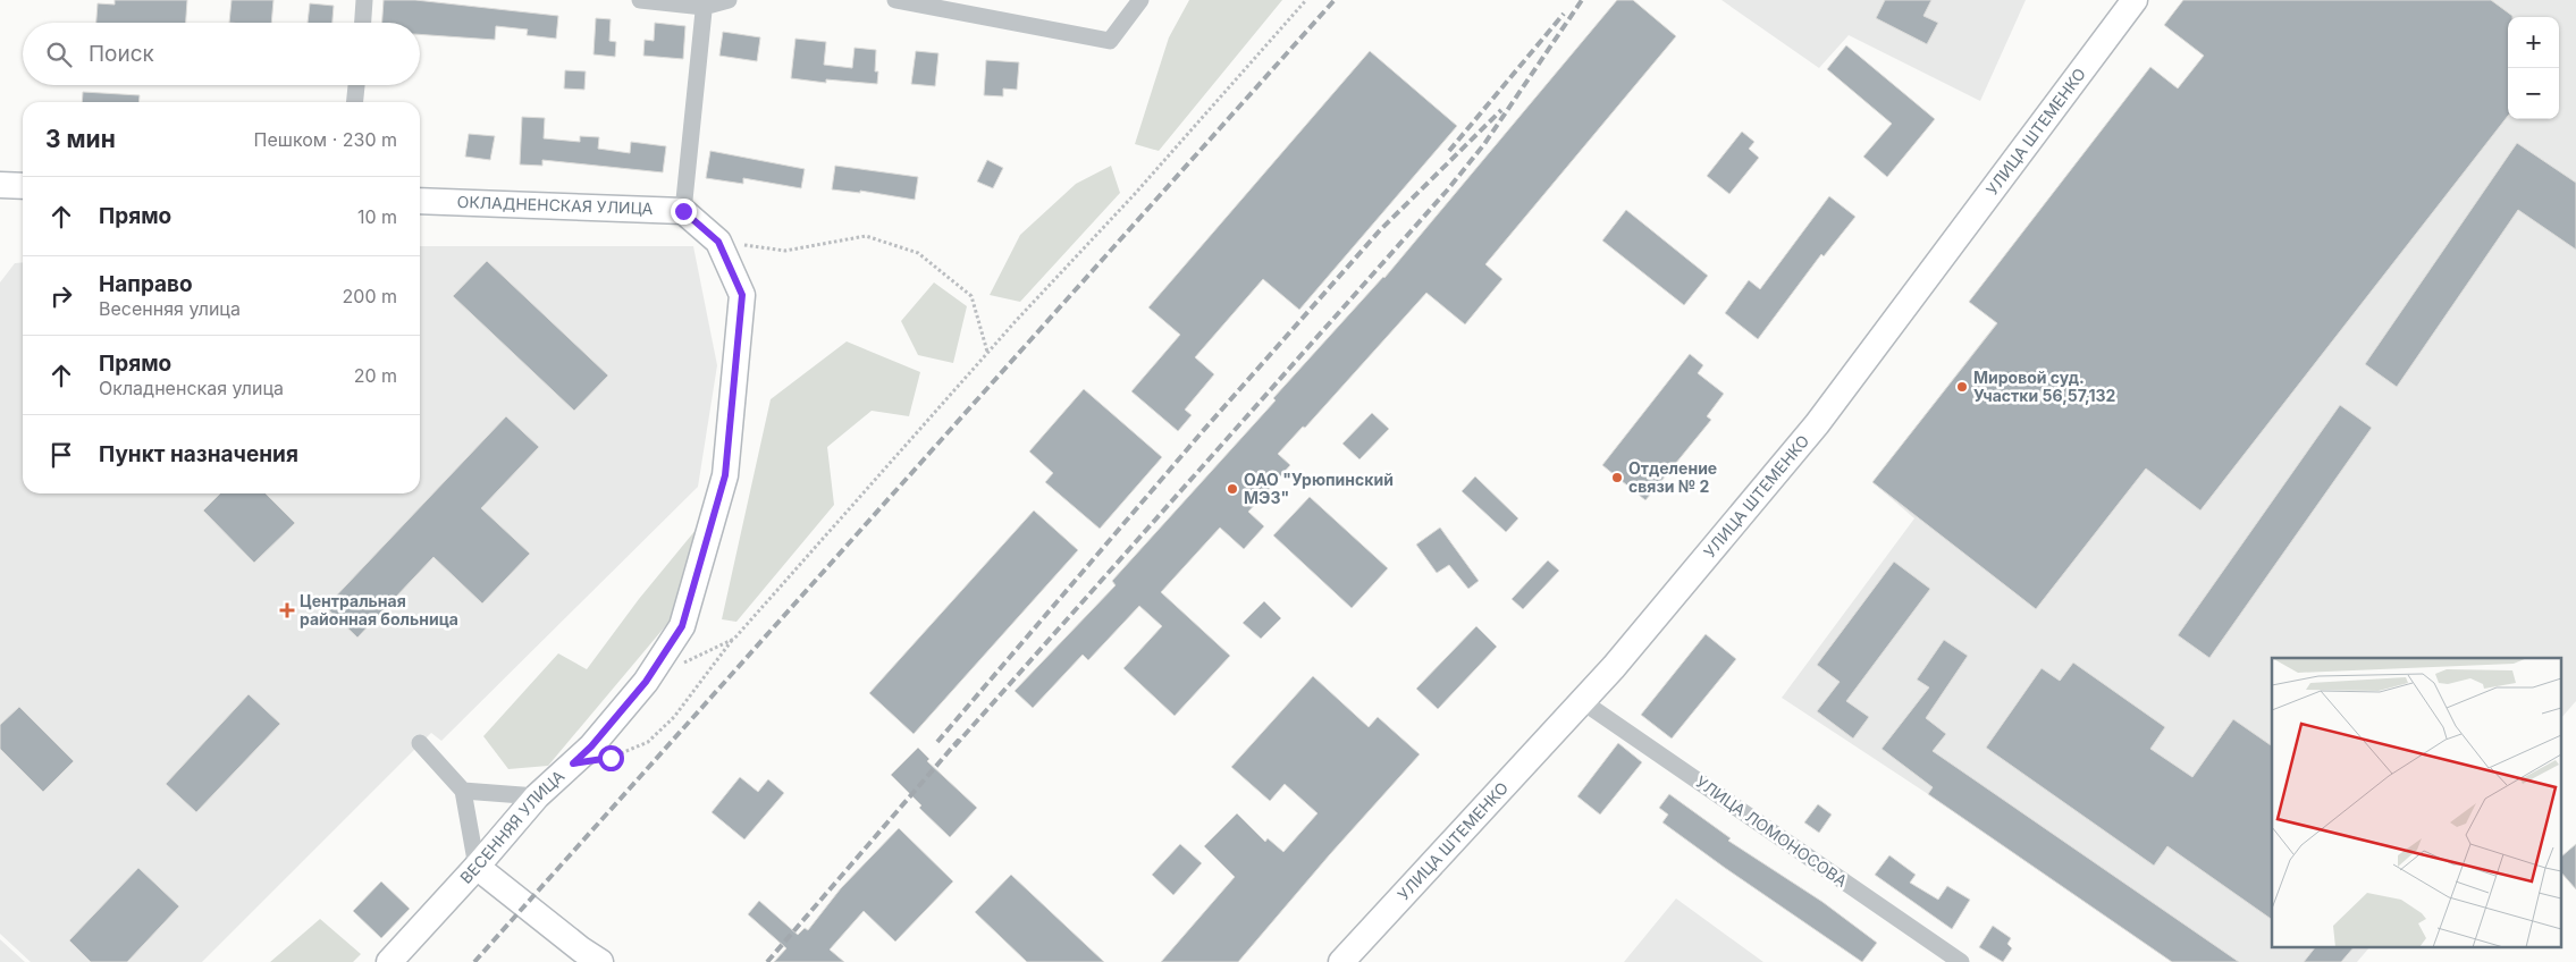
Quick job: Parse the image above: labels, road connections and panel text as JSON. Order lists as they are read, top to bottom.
{
  "streets": {
    "main road": ["УЛИЦА ШТЕМЕНКО", "ОКЛАДНЕНСКАЯ УЛИЦА", "ВЕСЕННЯЯ УЛИЦА"],
    "street": ["УЛИЦА ЛОМОНОСОВА"]
  },
  "crossings": [
    ["УЛИЦА ШТЕМЕНКО", "УЛИЦА ЛОМОНОСОВА"]
  ],
  "places": {
    "other": ["Мировой суд. Участки 56,57,132", "Отделение связи № 2", "ОАО \"Урюпинский МЭЗ\""],
    "health": ["Центральная районная больница"]
  },
  "page": {
    "map_buttons": ["+", "−"],
    "search": "Поиск",
    "heading": ["3 мин", "Пешком · 230 m"],
    "list": [
      ["Прямо", "10 m"],
      ["Направо", "Весенняя улица", "200 m"],
      ["Прямо", "Окладненская улица", "20 m"],
      "Пункт назначения"
    ]
  }
}
